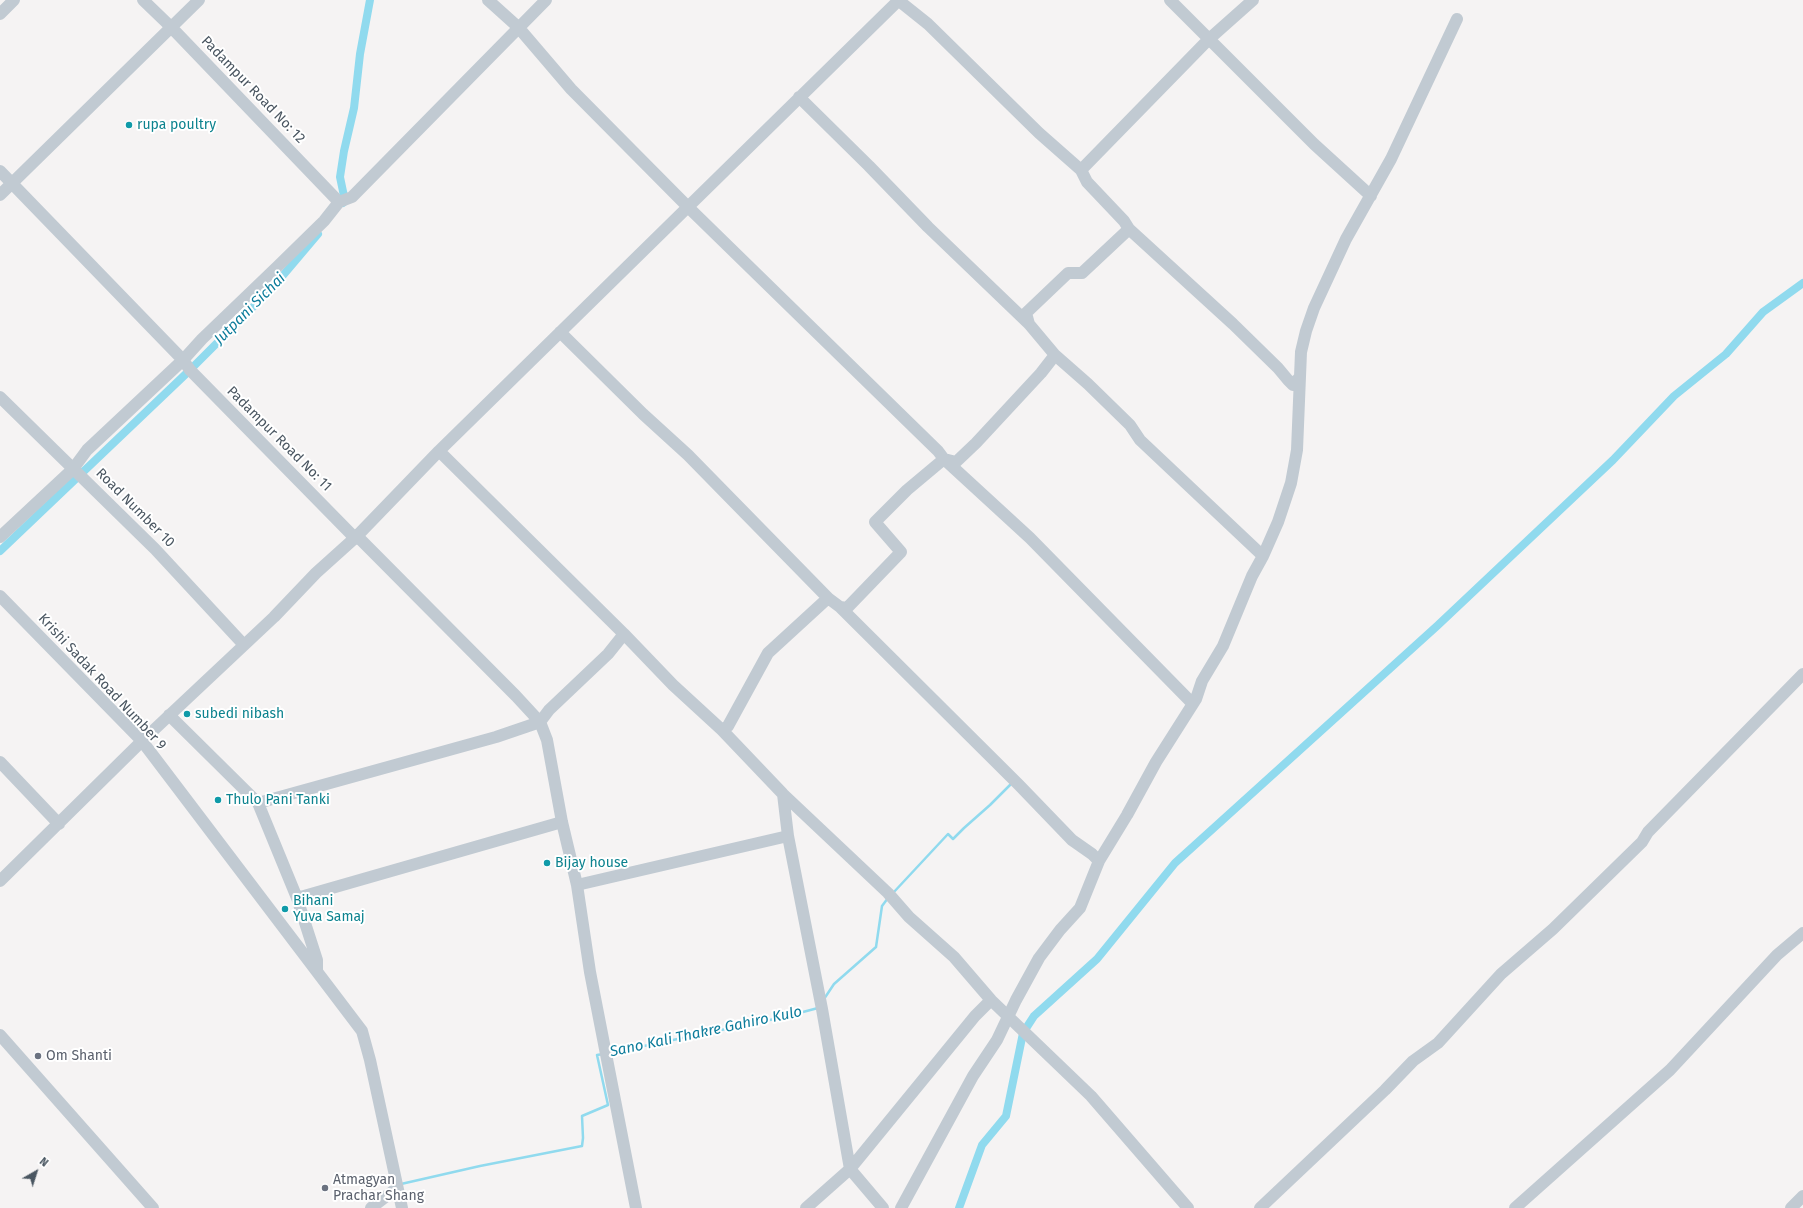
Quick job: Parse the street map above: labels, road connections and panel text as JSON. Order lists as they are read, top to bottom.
{
  "streets": {
    "street": [
      "Padampur Road No: 12",
      "Padampur Road No: 11",
      "Road Number 10",
      "Krishi Sadak Road Number 9"
    ]
  },
  "water": ["Jutpani Sichai", "Sano Kali Thakre Gahiro Kulo"],
  "places": [
    "rupa poultry",
    "subedi nibash",
    "Thulo Pani Tanki",
    "Bijay house",
    "Bihani Yuva Samaj",
    "Om Shanti",
    "Atmagyan Prachar Shang"
  ],
  "north": "top right"
}
